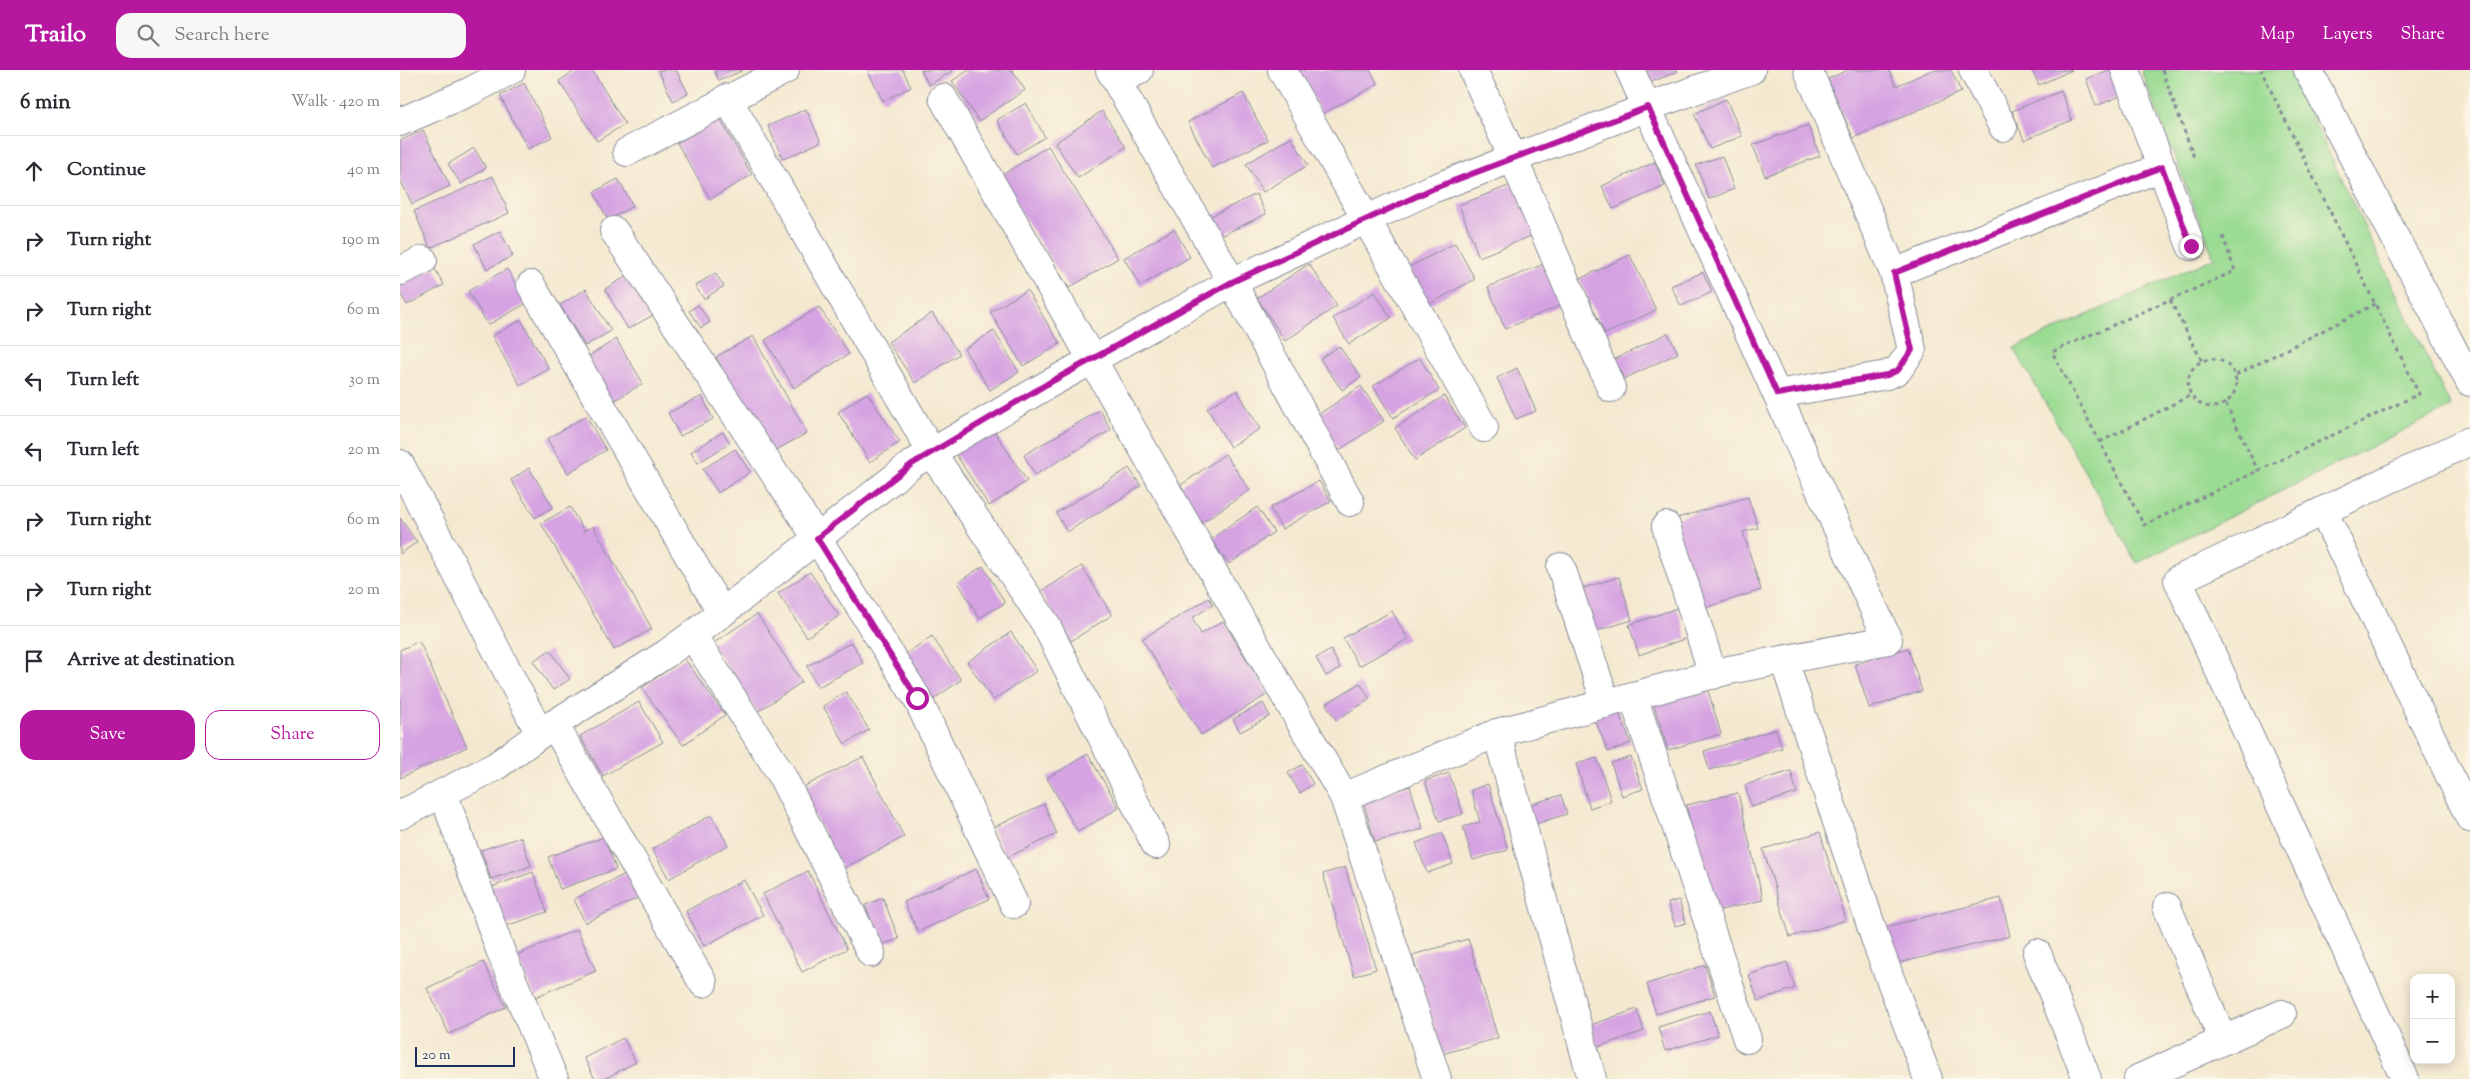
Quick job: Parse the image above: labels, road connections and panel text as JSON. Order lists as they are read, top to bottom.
{
  "scale_bar": "20 m",
  "page": {
    "header": "Trailo",
    "search": "Search here",
    "nav": ["Map", "Layers", "Share"],
    "heading": ["6 min", "Walk · 420 m"],
    "list": [
      ["Continue", "40 m"],
      ["Turn right", "190 m"],
      ["Turn right", "60 m"],
      ["Turn left", "30 m"],
      ["Turn left", "20 m"],
      ["Turn right", "60 m"],
      ["Turn right", "20 m"],
      "Arrive at destination"
    ],
    "buttons": ["Save", "Share"],
    "map_buttons": ["+", "−"],
    "scale": "20 m"
  }
}
